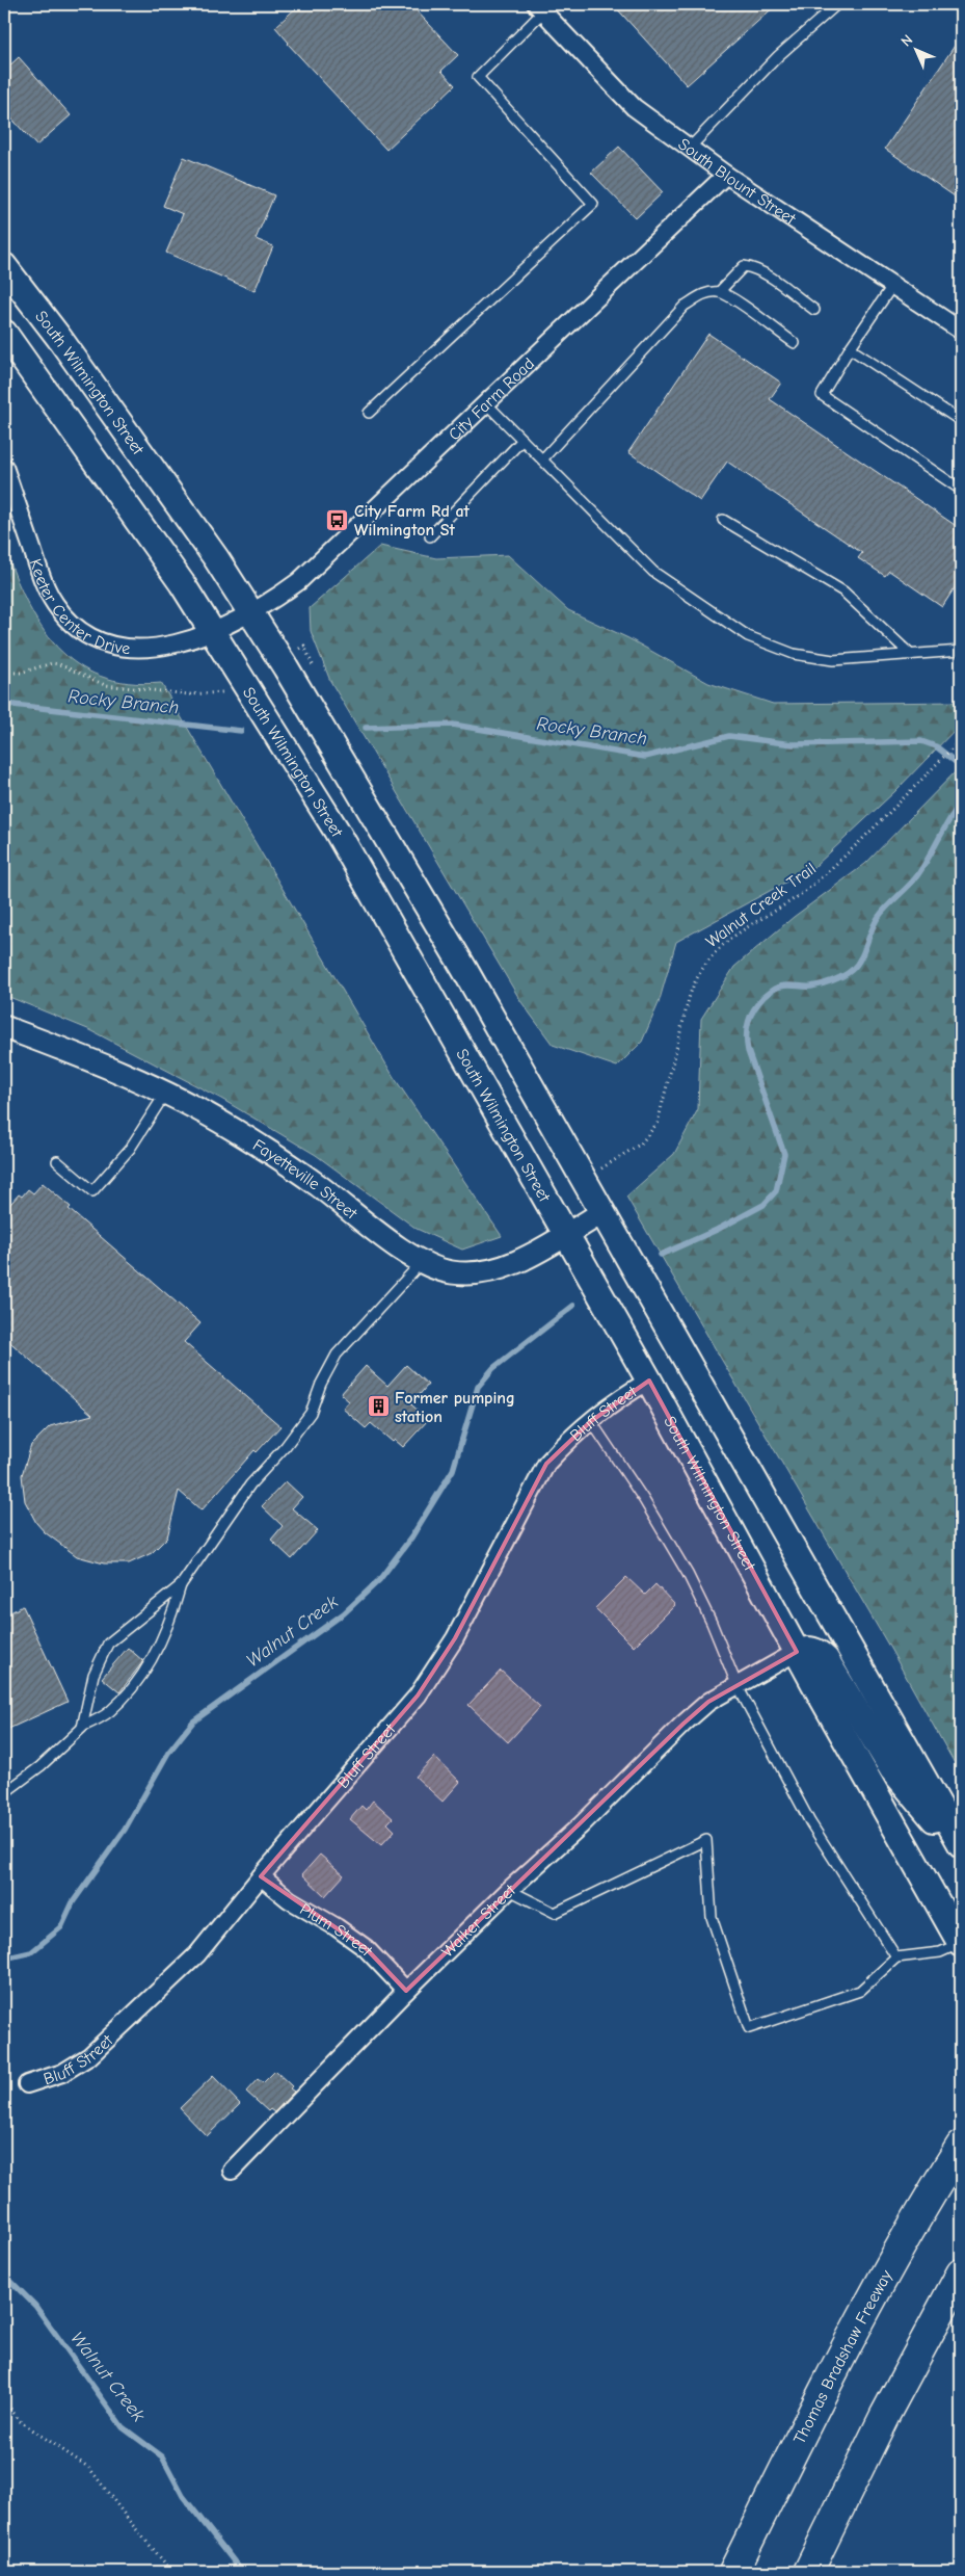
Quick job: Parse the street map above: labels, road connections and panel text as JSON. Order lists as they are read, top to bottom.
{
  "streets": {
    "highway": ["Thomas Bradshaw Freeway"],
    "main road": ["South Wilmington Street"],
    "street": [
      "South Blount Street",
      "City Farm Road",
      "Keeter Center Drive",
      "Fayetteville Street",
      "Bluff Street",
      "Walker Street",
      "Plum Street"
    ],
    "path": ["Walnut Creek Trail"]
  },
  "crossings": [
    ["South Blount Street", "City Farm Road"],
    ["South Wilmington Street", "City Farm Road"],
    ["South Wilmington Street", "Keeter Center Drive"],
    ["South Wilmington Street", "Fayetteville Street"],
    ["South Wilmington Street", "Bluff Street"],
    ["South Wilmington Street", "Walker Street"],
    ["City Farm Road", "Keeter Center Drive"],
    ["Bluff Street", "Plum Street"],
    ["Walker Street", "Plum Street"]
  ],
  "water": ["Rocky Branch", "Walnut Creek"],
  "places": {
    "bus stop": ["City Farm Rd at Wilmington St"],
    "building": ["Former pumping station"]
  },
  "north": "top left"
}
